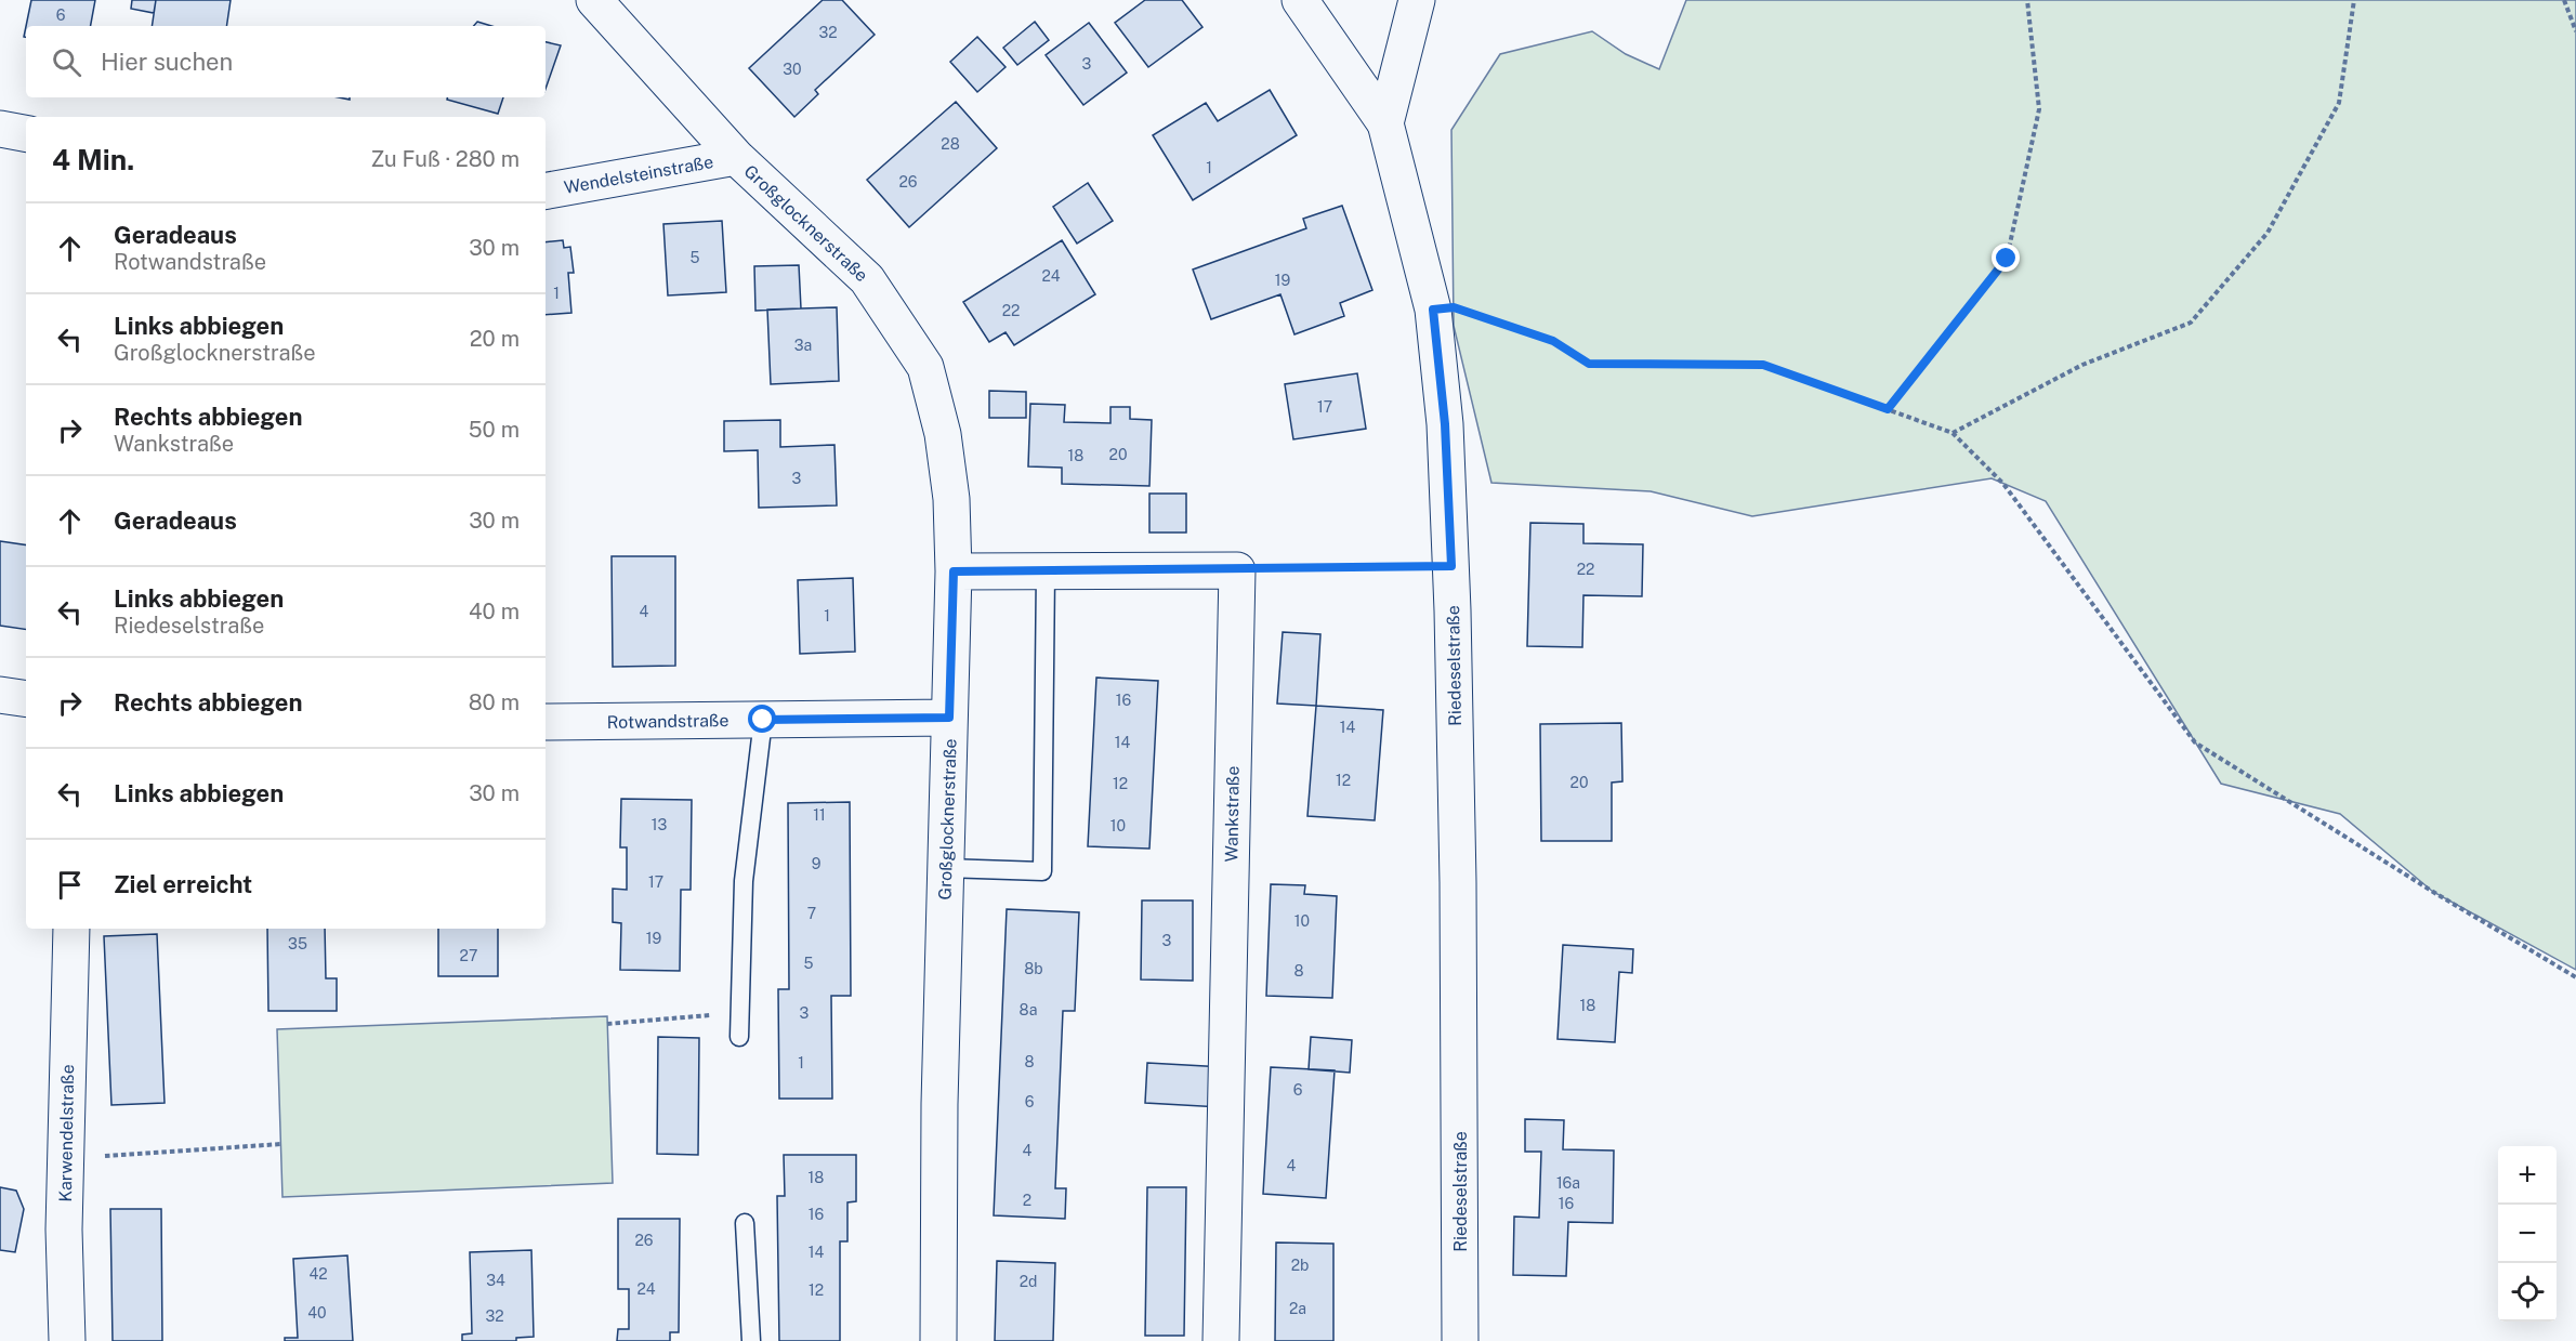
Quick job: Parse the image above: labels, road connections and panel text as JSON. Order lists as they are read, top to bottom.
{
  "streets": {
    "street": [
      "Wendelsteinstraße",
      "Großglocknerstraße",
      "Riedeselstraße",
      "Rotwandstraße",
      "Wankstraße",
      "Karwendelstraße"
    ]
  },
  "crossings": [
    ["Wendelsteinstraße", "Großglocknerstraße"],
    ["Großglocknerstraße", "Rotwandstraße"]
  ],
  "house_numbers": [
    "6",
    "32",
    "3",
    "30",
    "28",
    "1",
    "26",
    "5",
    "24",
    "19",
    "1",
    "22",
    "3a",
    "17",
    "20",
    "18",
    "3",
    "22",
    "4",
    "1",
    "16",
    "14",
    "14",
    "12",
    "20",
    "12",
    "11",
    "13",
    "10",
    "9",
    "17",
    "7",
    "10",
    "19",
    "3",
    "35",
    "27",
    "5",
    "8b",
    "8",
    "18",
    "8a",
    "3",
    "8",
    "1",
    "6",
    "6",
    "4",
    "4",
    "18",
    "16a",
    "2",
    "16",
    "16",
    "26",
    "14",
    "2b",
    "42",
    "34",
    "2d",
    "24",
    "12",
    "2a",
    "40",
    "32"
  ],
  "page": {
    "search": "Hier suchen",
    "heading": ["4 Min.", "Zu Fuß · 280 m"],
    "list": [
      ["Geradeaus", "Rotwandstraße", "30 m"],
      ["Links abbiegen", "Großglocknerstraße", "20 m"],
      ["Rechts abbiegen", "Wankstraße", "50 m"],
      ["Geradeaus", "30 m"],
      ["Links abbiegen", "Riedeselstraße", "40 m"],
      ["Rechts abbiegen", "80 m"],
      ["Links abbiegen", "30 m"],
      "Ziel erreicht"
    ],
    "map_buttons": ["+", "−"]
  }
}
